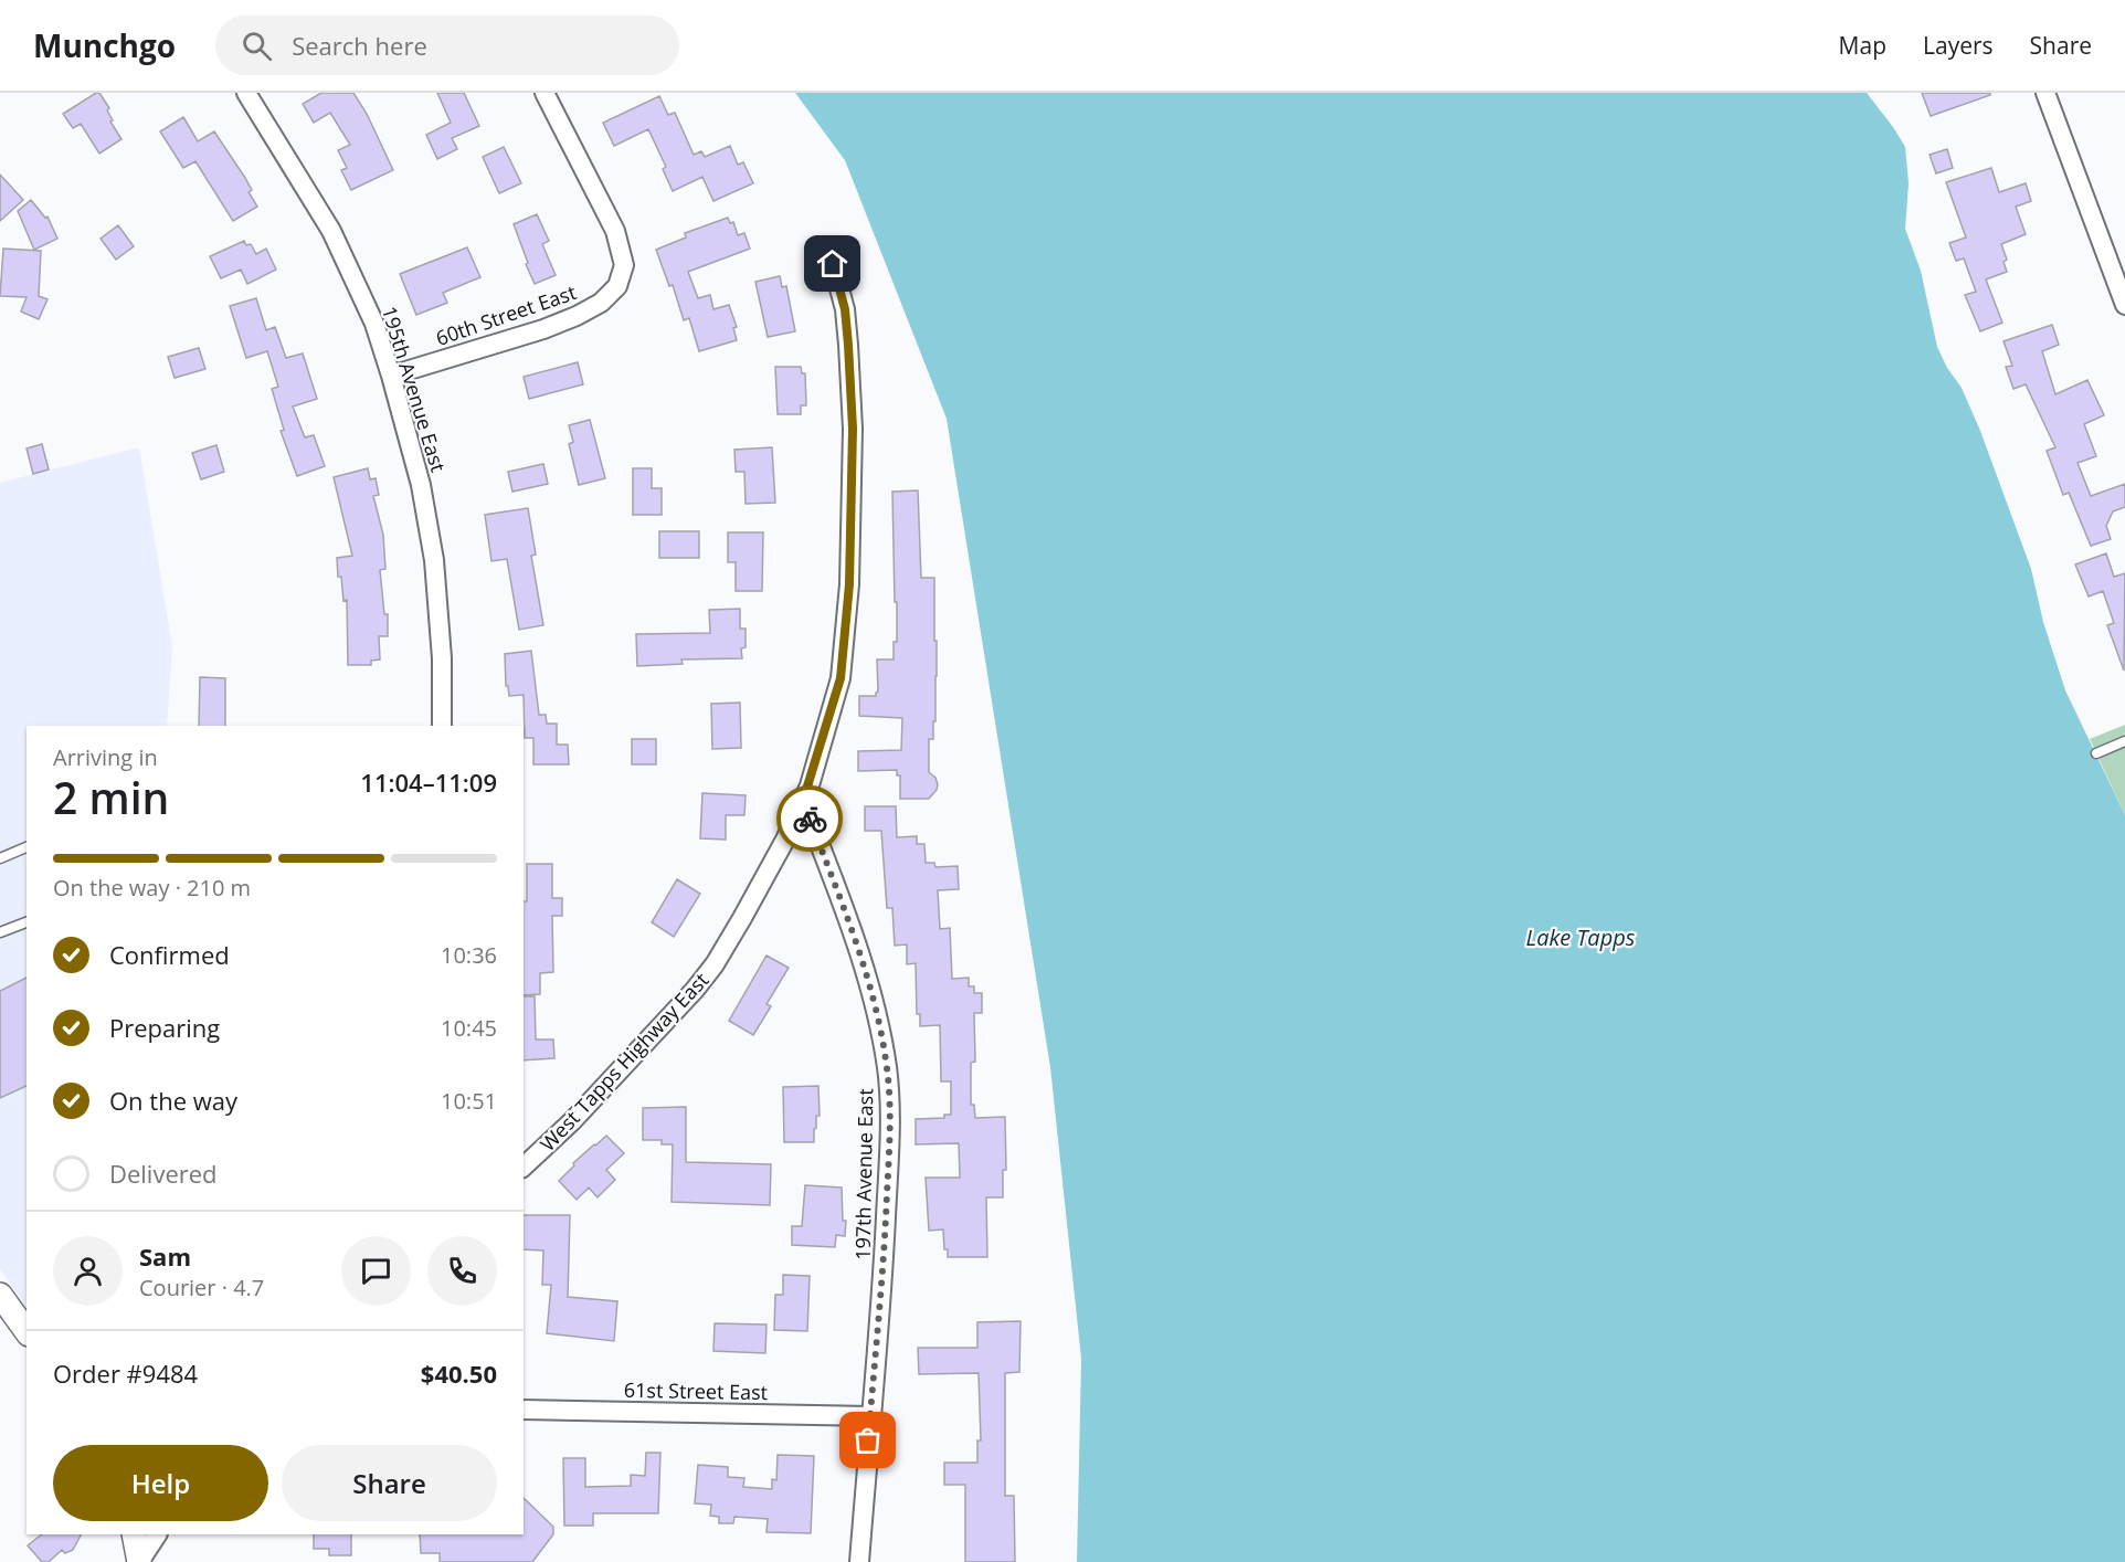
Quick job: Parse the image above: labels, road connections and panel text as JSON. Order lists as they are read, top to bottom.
{
  "streets": {
    "street": [
      "60th Street East",
      "195th Avenue East",
      "West Tapps Highway East",
      "197th Avenue East",
      "61st Street East"
    ]
  },
  "crossings": [
    ["60th Street East", "195th Avenue East"],
    ["West Tapps Highway East", "197th Avenue East"],
    ["197th Avenue East", "61st Street East"]
  ],
  "water": ["Lake Tapps"],
  "page": {
    "header": "Munchgo",
    "search": "Search here",
    "nav": ["Map", "Layers", "Share"],
    "heading": ["2 min", "Arriving in", "11:04–11:09"],
    "panel": [
      "Sam",
      "Courier · 4.7",
      "Order #9484",
      "$40.50"
    ],
    "bar": "On the way · 210 m",
    "list": [
      ["Confirmed", "10:36"],
      ["Preparing", "10:45"],
      ["On the way", "10:51"],
      "Delivered"
    ],
    "buttons": ["Help", "Share"]
  }
}
